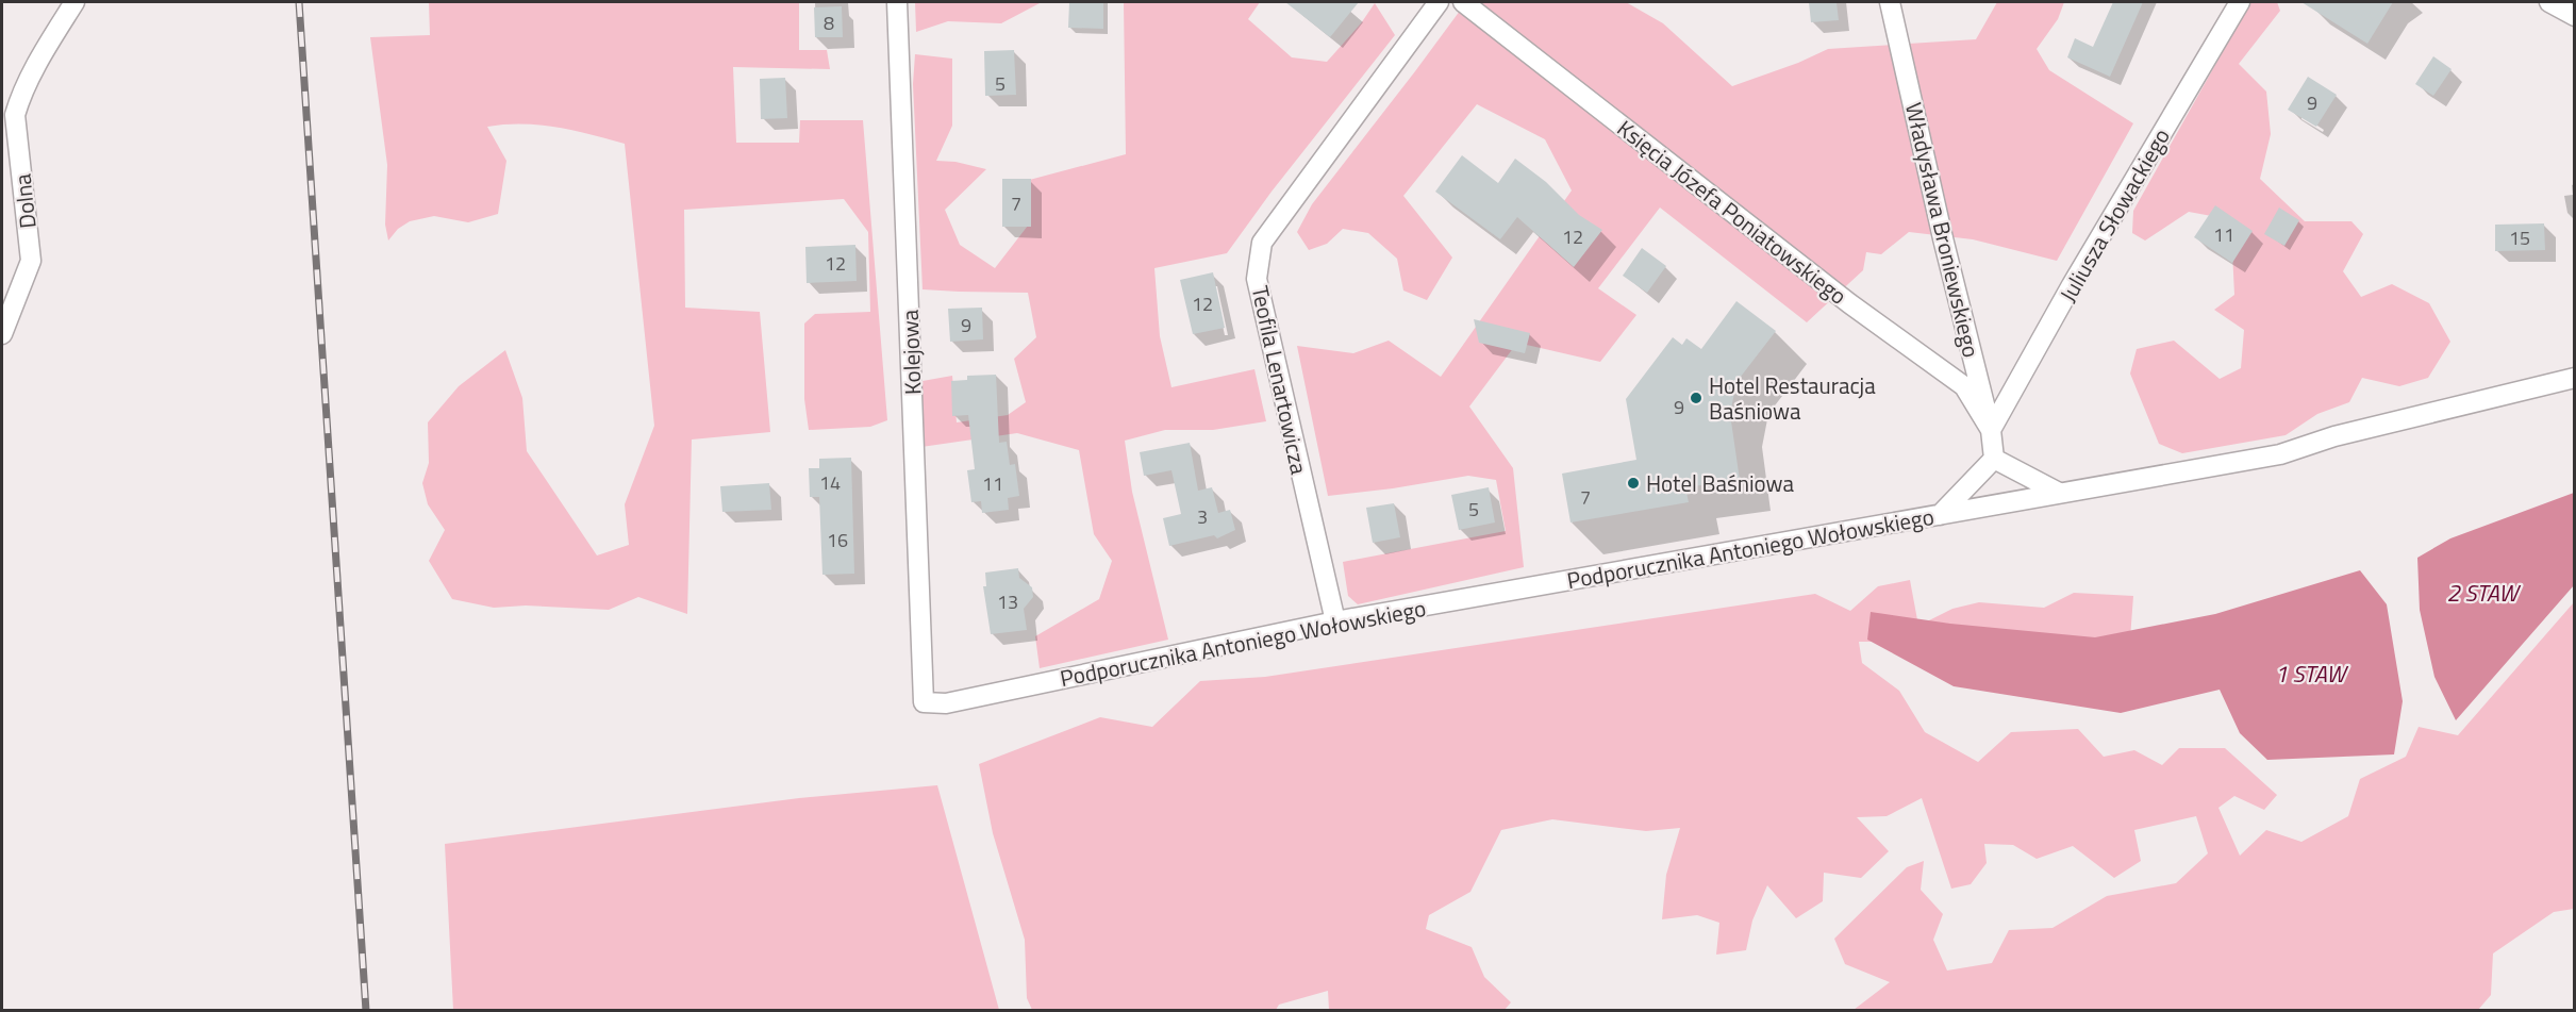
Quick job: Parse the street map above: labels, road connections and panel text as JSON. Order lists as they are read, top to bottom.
{
  "streets": {
    "street": [
      "Dolna",
      "Księcia Józefa Poniatowskiego",
      "Juliusza Słowackiego",
      "Władysława Broniewskiego",
      "Kolejowa",
      "Teofila Lenartowicza",
      "Podporucznika Antoniego Wołowskiego"
    ]
  },
  "crossings": [
    ["Księcia Józefa Poniatowskiego", "Juliusza Słowackiego"],
    ["Księcia Józefa Poniatowskiego", "Władysława Broniewskiego"],
    ["Juliusza Słowackiego", "Władysława Broniewskiego"],
    ["Kolejowa", "Podporucznika Antoniego Wołowskiego"],
    ["Teofila Lenartowicza", "Podporucznika Antoniego Wołowskiego"]
  ],
  "water": ["2 STAW", "1 STAW"],
  "places": ["Hotel Restauracja Baśniowa", "Hotel Baśniowa"],
  "house_numbers": [
    "8",
    "5",
    "9",
    "7",
    "11",
    "12",
    "15",
    "12",
    "12",
    "9",
    "9",
    "14",
    "11",
    "7",
    "5",
    "3",
    "16",
    "13"
  ]
}
